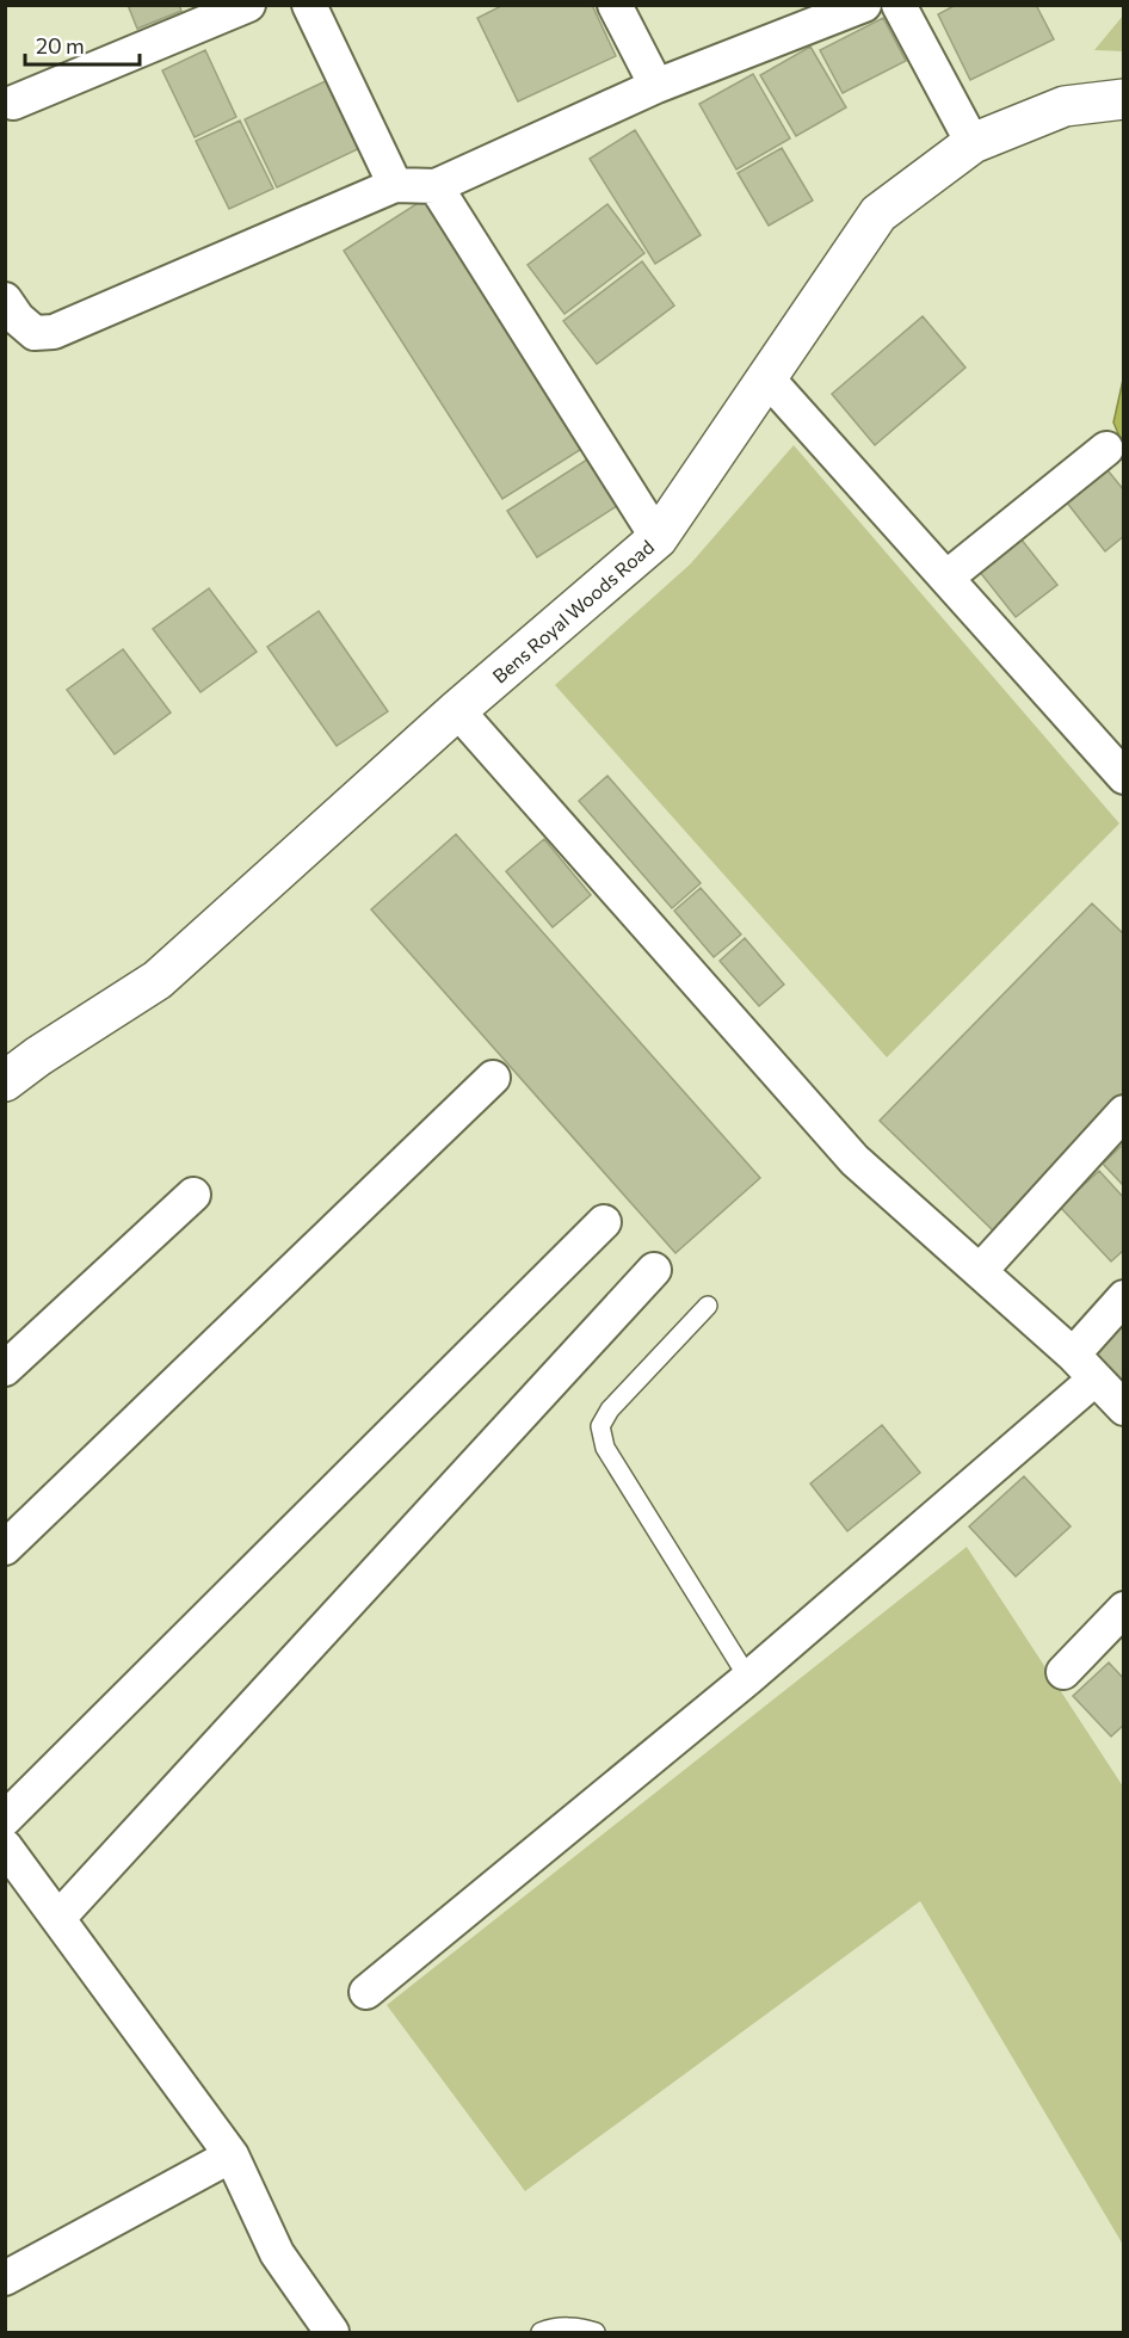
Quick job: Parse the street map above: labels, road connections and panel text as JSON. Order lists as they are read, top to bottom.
{
  "streets": {
    "street": ["Bens Royal Woods Road"]
  },
  "scale_bar": "20 m"
}
